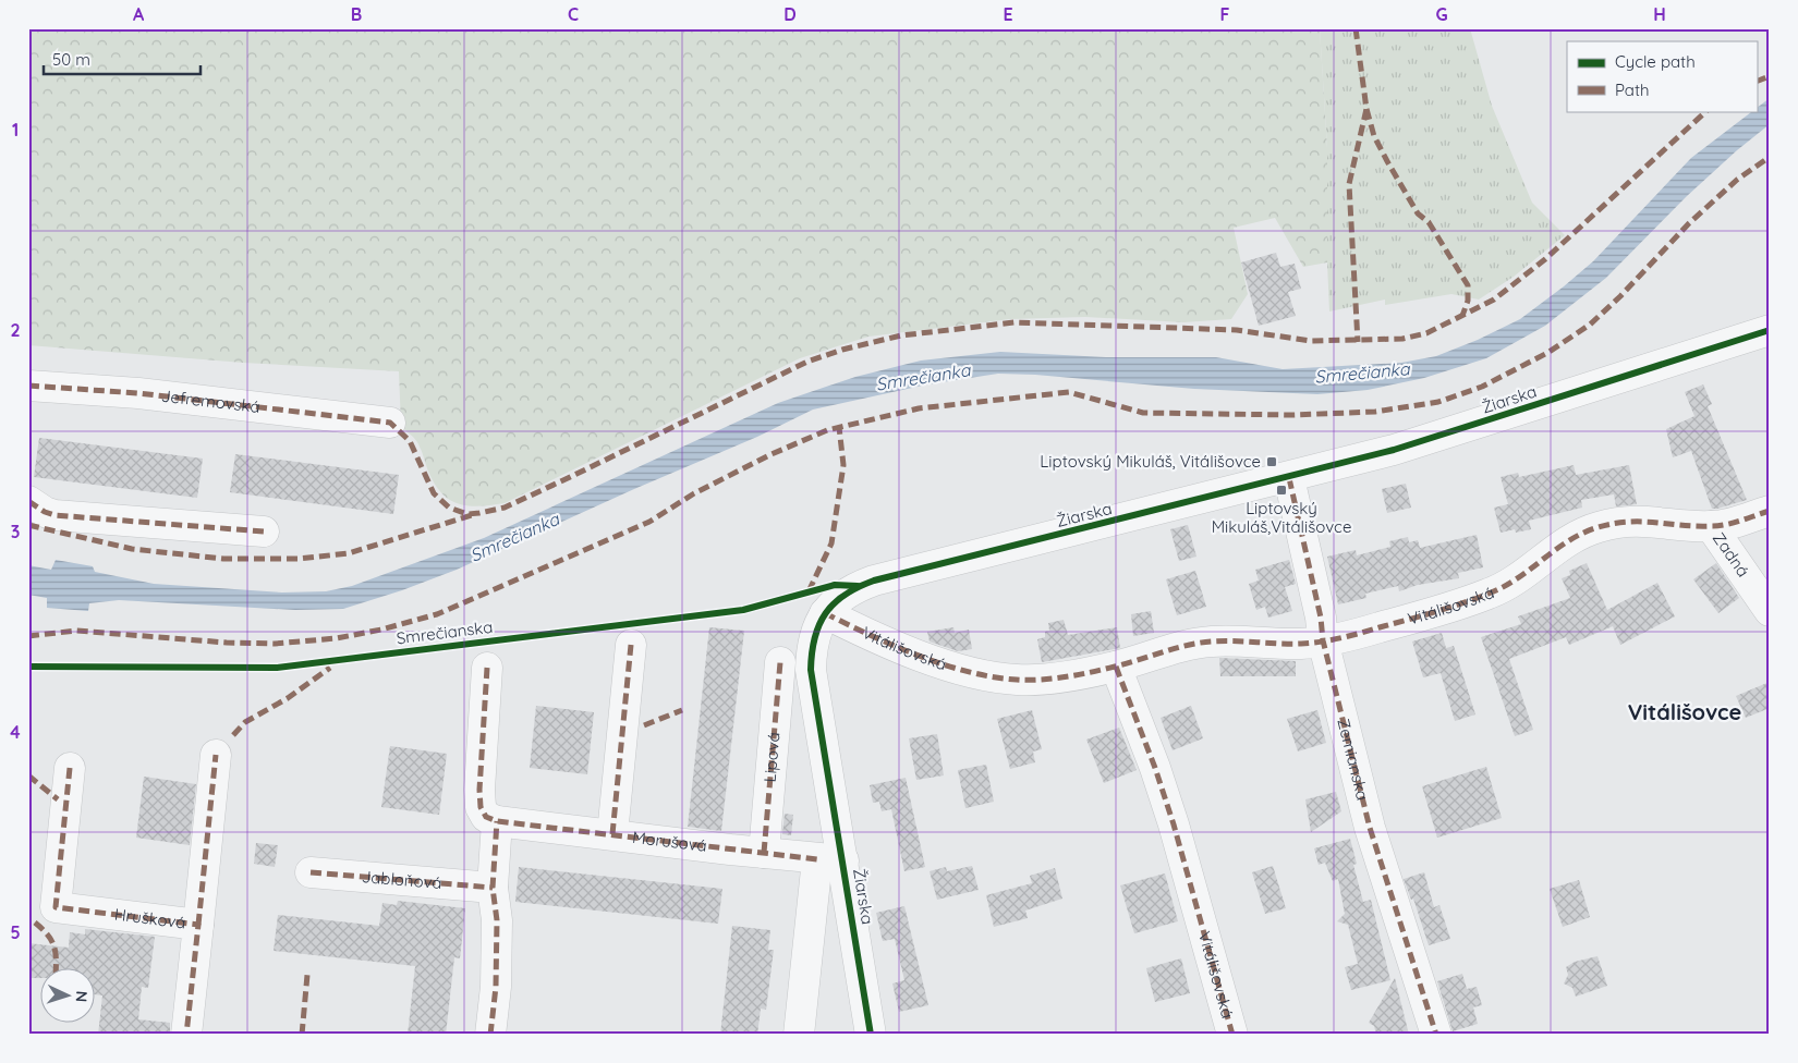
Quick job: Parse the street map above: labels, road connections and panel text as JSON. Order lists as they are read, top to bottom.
{
  "streets": {
    "street": [
      "Žiarska",
      "Jefremovská",
      "Zadná",
      "Vitálišovská",
      "Lipová",
      "Zemianska",
      "Morušová",
      "Jabloňová",
      "Hrušková"
    ],
    "cycle path": ["Smrečianska"]
  },
  "crossings": [
    ["Žiarska", "Vitálišovská"],
    ["Žiarska", "Zemianska"],
    ["Žiarska", "Morušová"],
    ["Zadná", "Vitálišovská"],
    ["Vitálišovská", "Zemianska"],
    ["Lipová", "Morušová"]
  ],
  "districts": ["Vitálišovce"],
  "water": ["Smrečianka"],
  "places": {
    "transit": ["Liptovský Mikuláš, Vitálišovce", "Liptovský Mikuláš,Vitálišovce"]
  },
  "legend": ["Cycle path", "Path"],
  "scale_bar": "50 m",
  "north": "right",
  "grid": {
    "columns": [
      "A",
      "B",
      "C",
      "D",
      "E",
      "F",
      "G",
      "H"
    ],
    "rows": [
      "1",
      "2",
      "3",
      "4",
      "5"
    ]
  }
}
